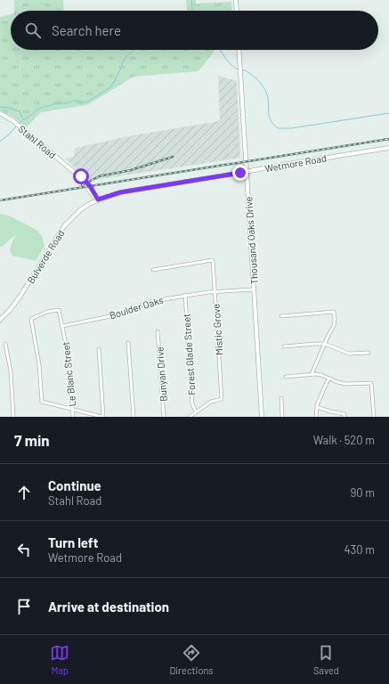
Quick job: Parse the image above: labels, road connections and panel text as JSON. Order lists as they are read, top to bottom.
{
  "streets": {
    "main road": [
      "Stahl Road",
      "Wetmore Road",
      "Thousand Oaks Drive",
      "Bulverde Road"
    ],
    "street": [
      "Boulder Oaks",
      "Mistic Grove",
      "Forest Glade Street",
      "Le Blanc Street",
      "Bunyan Drive"
    ]
  },
  "crossings": [
    ["Stahl Road", "Wetmore Road"],
    ["Stahl Road", "Bulverde Road"],
    ["Wetmore Road", "Thousand Oaks Drive"],
    ["Wetmore Road", "Bulverde Road"],
    ["Thousand Oaks Drive", "Boulder Oaks"],
    ["Boulder Oaks", "Mistic Grove"],
    ["Boulder Oaks", "Forest Glade Street"],
    ["Boulder Oaks", "Le Blanc Street"],
    ["Mistic Grove", "Forest Glade Street"]
  ],
  "page": {
    "search": "Search here",
    "heading": ["7 min", "Walk · 520 m"],
    "list": [
      ["Continue", "Stahl Road", "90 m"],
      ["Turn left", "Wetmore Road", "430 m"],
      "Arrive at destination"
    ],
    "nav": ["Map", "Directions", "Saved"]
  }
}
